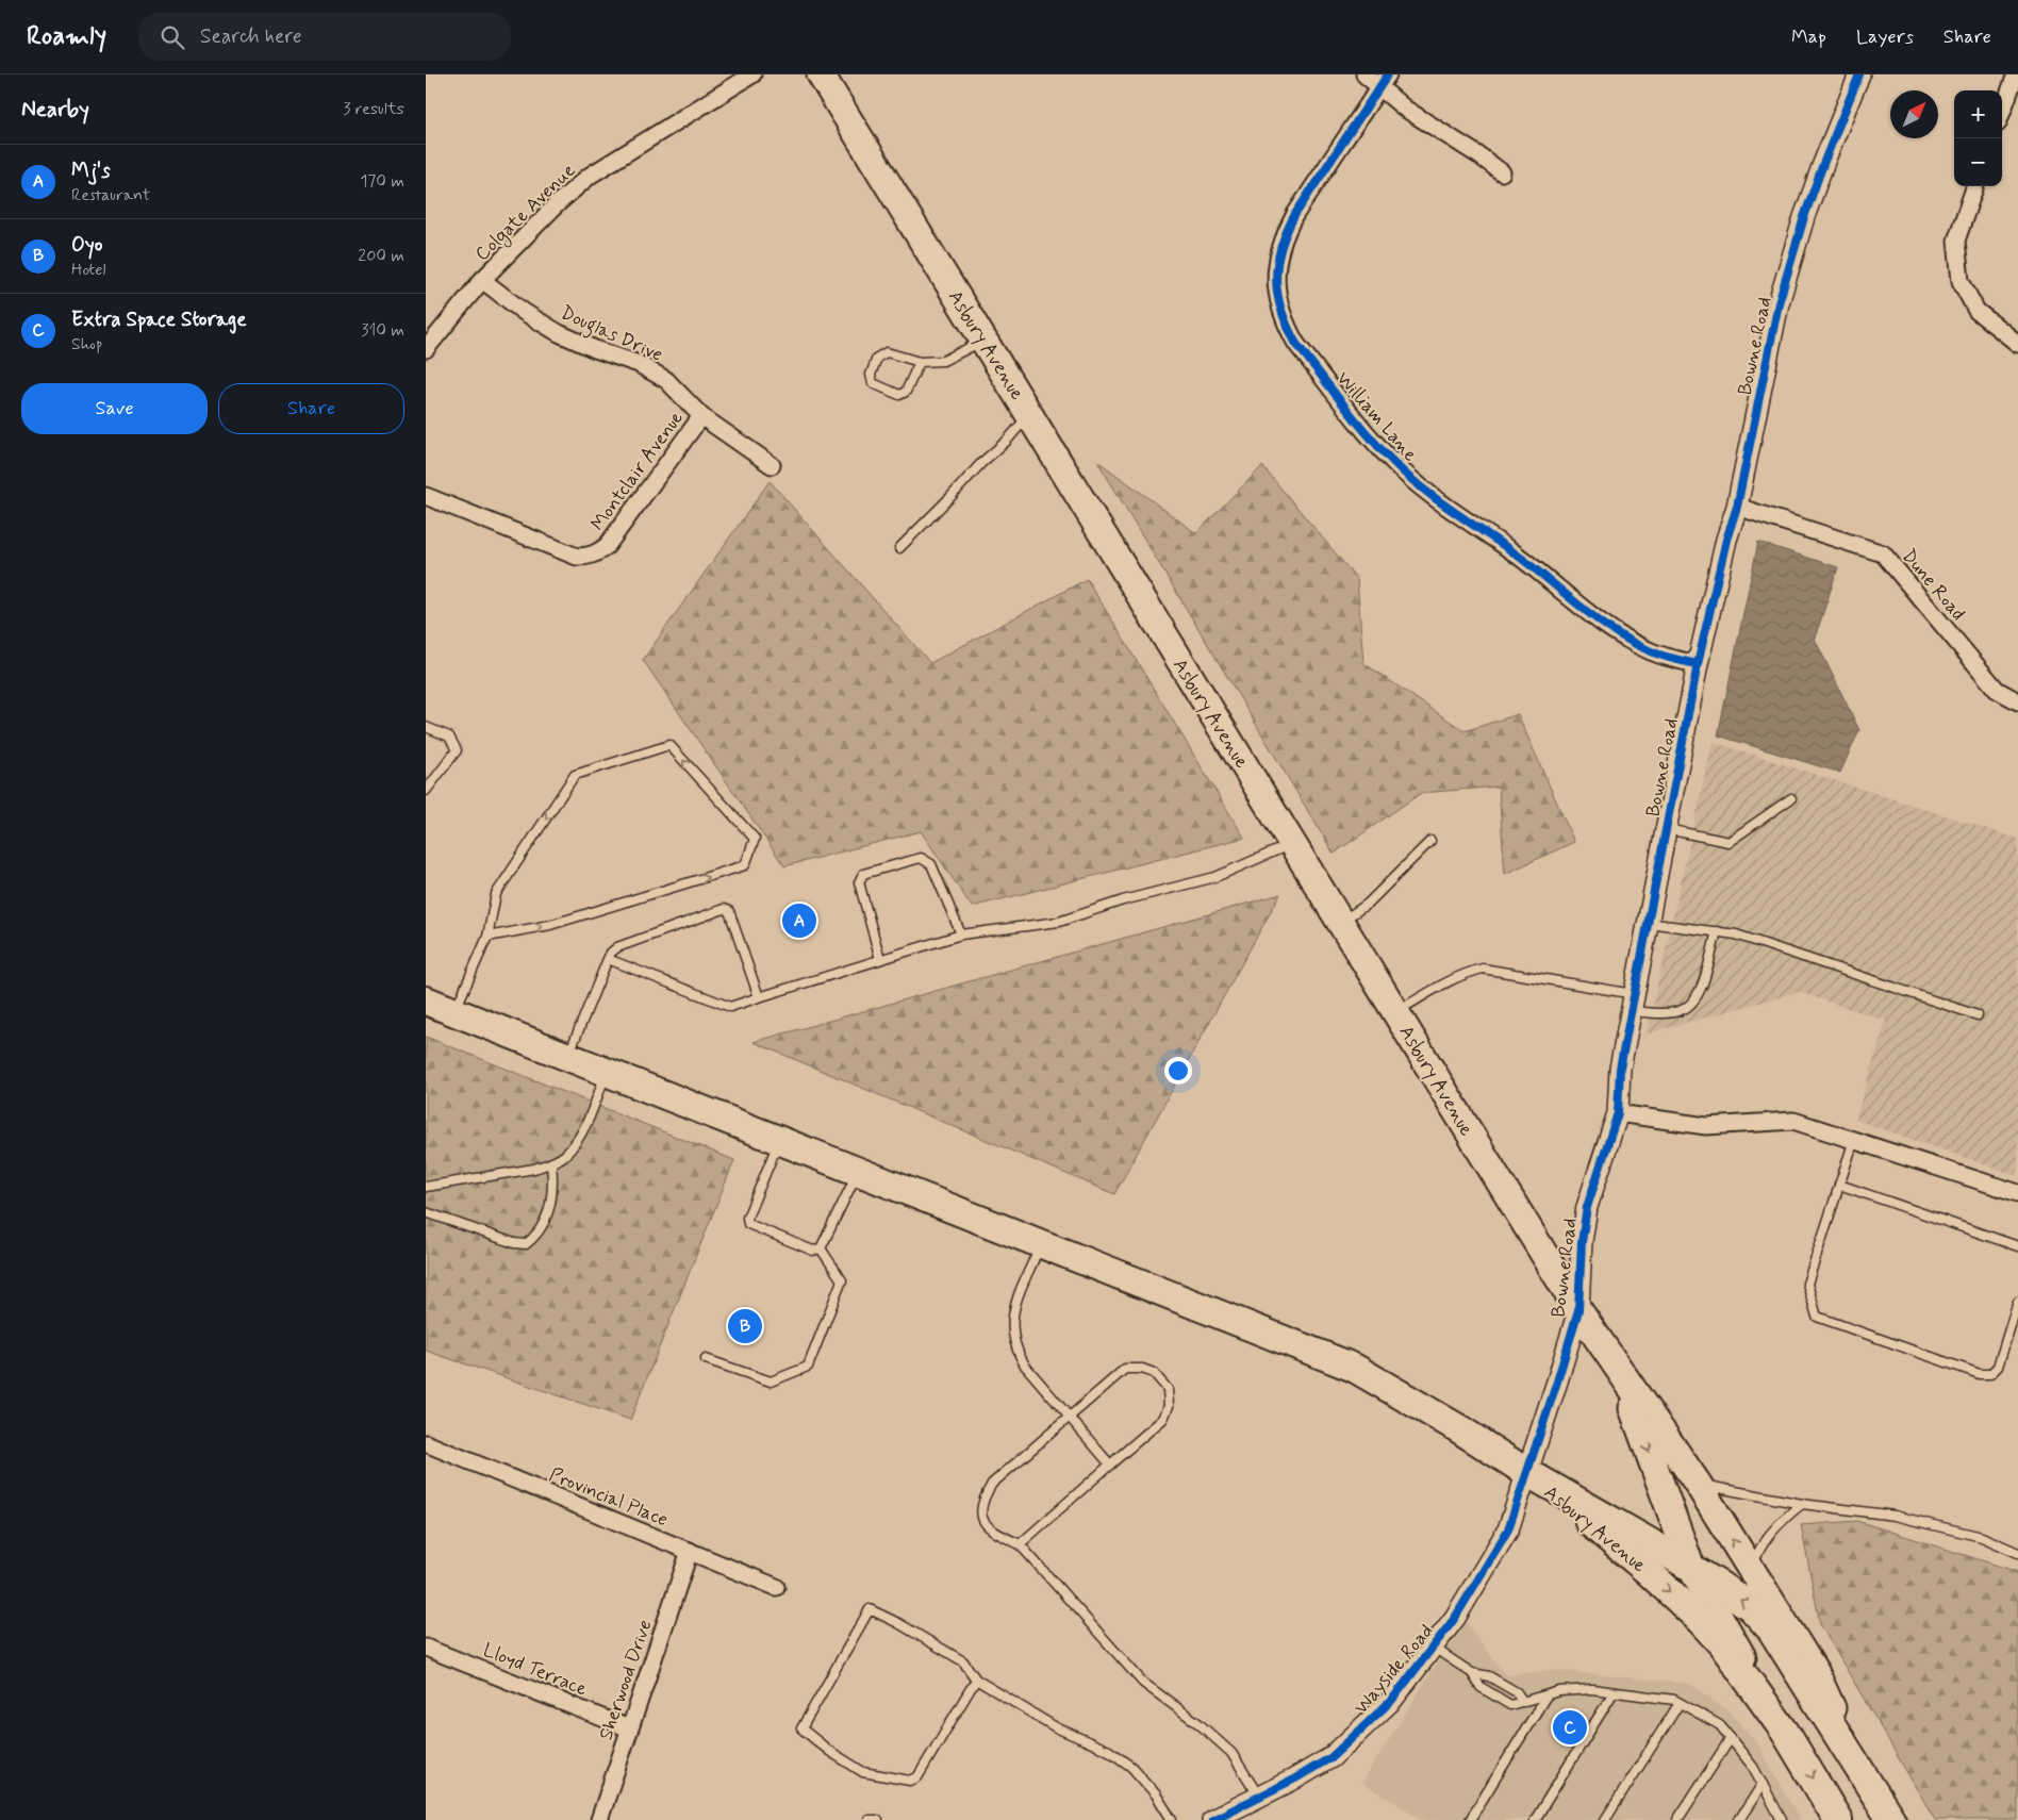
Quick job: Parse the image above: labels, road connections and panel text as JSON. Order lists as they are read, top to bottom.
{
  "streets": {
    "highway": ["Asbury Avenue"],
    "street": [
      "Colgate Avenue",
      "Douglas Drive",
      "Bowne Road",
      "William Lane",
      "Montclair Avenue",
      "Dune Road",
      "Provincial Place",
      "Lloyd Terrace",
      "Wayside Road",
      "Sherwood Drive"
    ]
  },
  "crossings": [
    ["Colgate Avenue", "Douglas Drive"],
    ["Douglas Drive", "Montclair Avenue"],
    ["Asbury Avenue", "Bowne Road"],
    ["Asbury Avenue", "Wayside Road"],
    ["Bowne Road", "William Lane"],
    ["Bowne Road", "Dune Road"],
    ["Bowne Road", "Wayside Road"],
    ["Provincial Place", "Sherwood Drive"],
    ["Lloyd Terrace", "Sherwood Drive"]
  ],
  "north": "top right",
  "page": {
    "header": "Roamly",
    "search": "Search here",
    "nav": ["Map", "Layers", "Share"],
    "heading": ["Nearby", "3 results"],
    "map_buttons": ["+", "−"],
    "list": [
      {
        "mark": "A",
        "name": "Mj's",
        "note": "Restaurant",
        "value": "170 m"
      },
      {
        "mark": "B",
        "name": "Oyo",
        "note": "Hotel",
        "value": "200 m"
      },
      {
        "mark": "C",
        "name": "Extra Space Storage",
        "note": "Shop",
        "value": "310 m"
      }
    ],
    "buttons": ["Save", "Share"],
    "pins": ["A", "B", "C"]
  }
}
